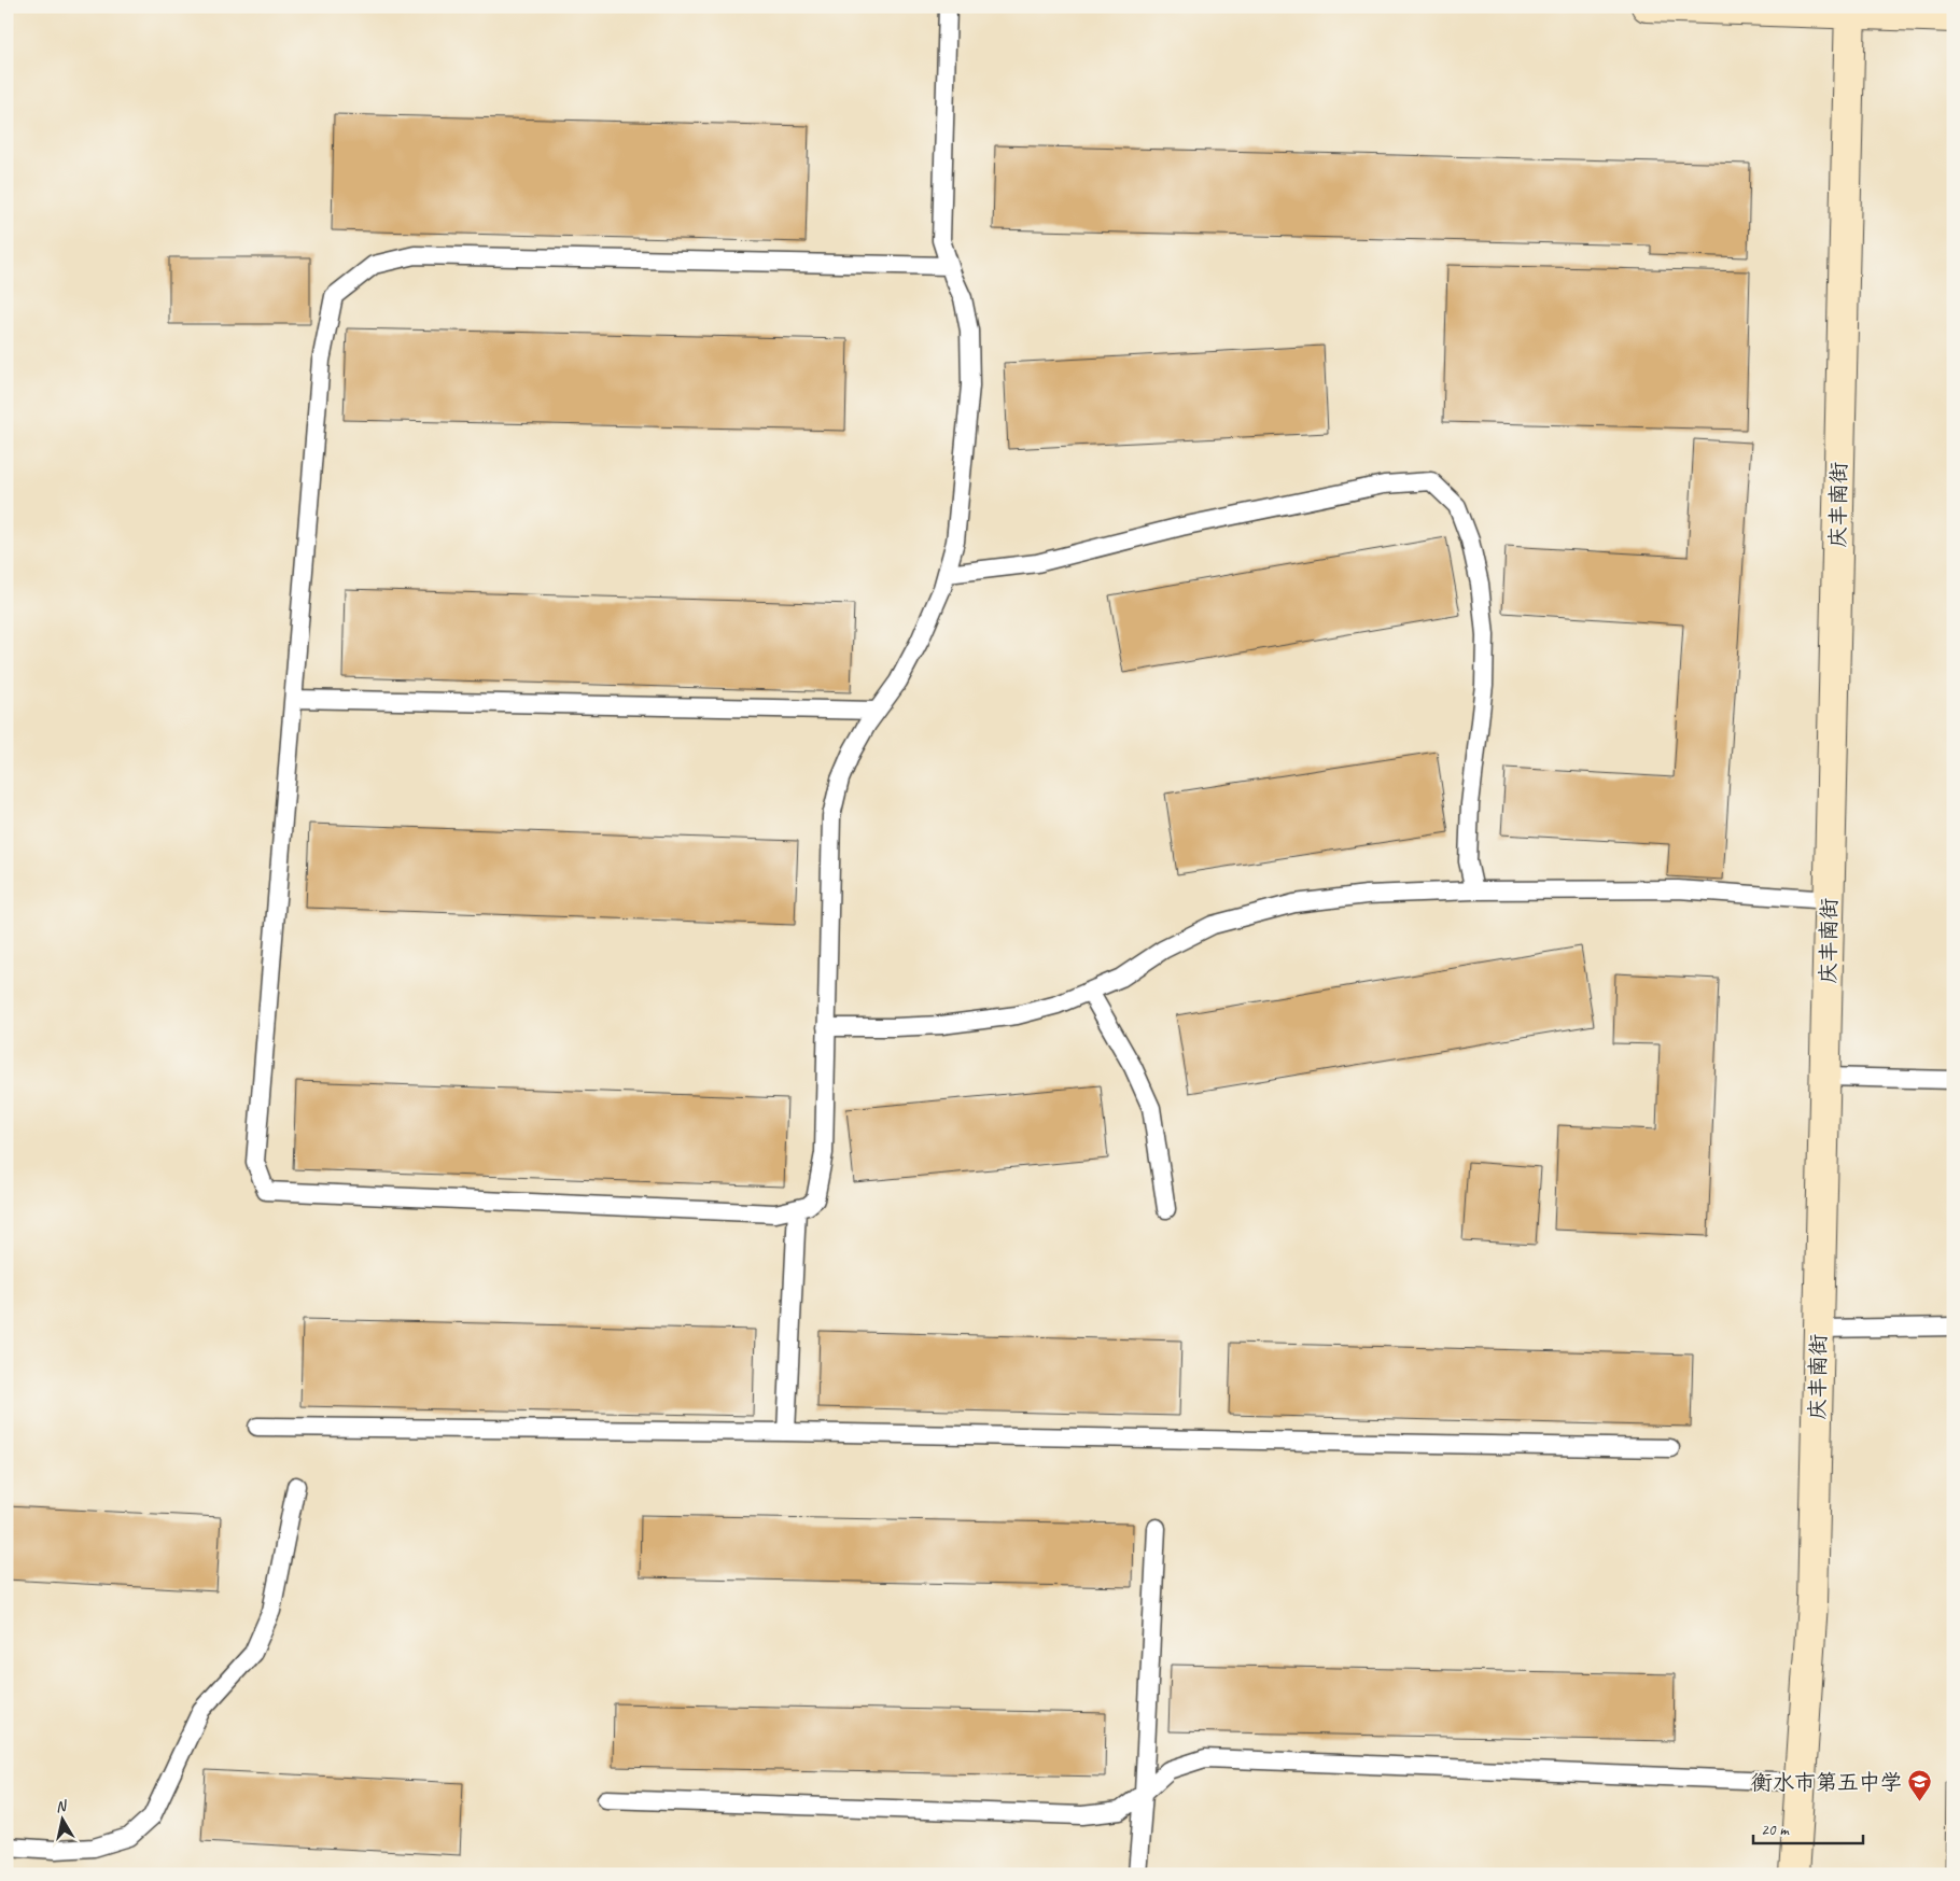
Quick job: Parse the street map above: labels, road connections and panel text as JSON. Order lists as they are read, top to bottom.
{
  "streets": {
    "street": ["庆丰南街"]
  },
  "places": {
    "school or university": ["衡水市第五中学"]
  },
  "scale_bar": "20 m",
  "north": "top"
}
